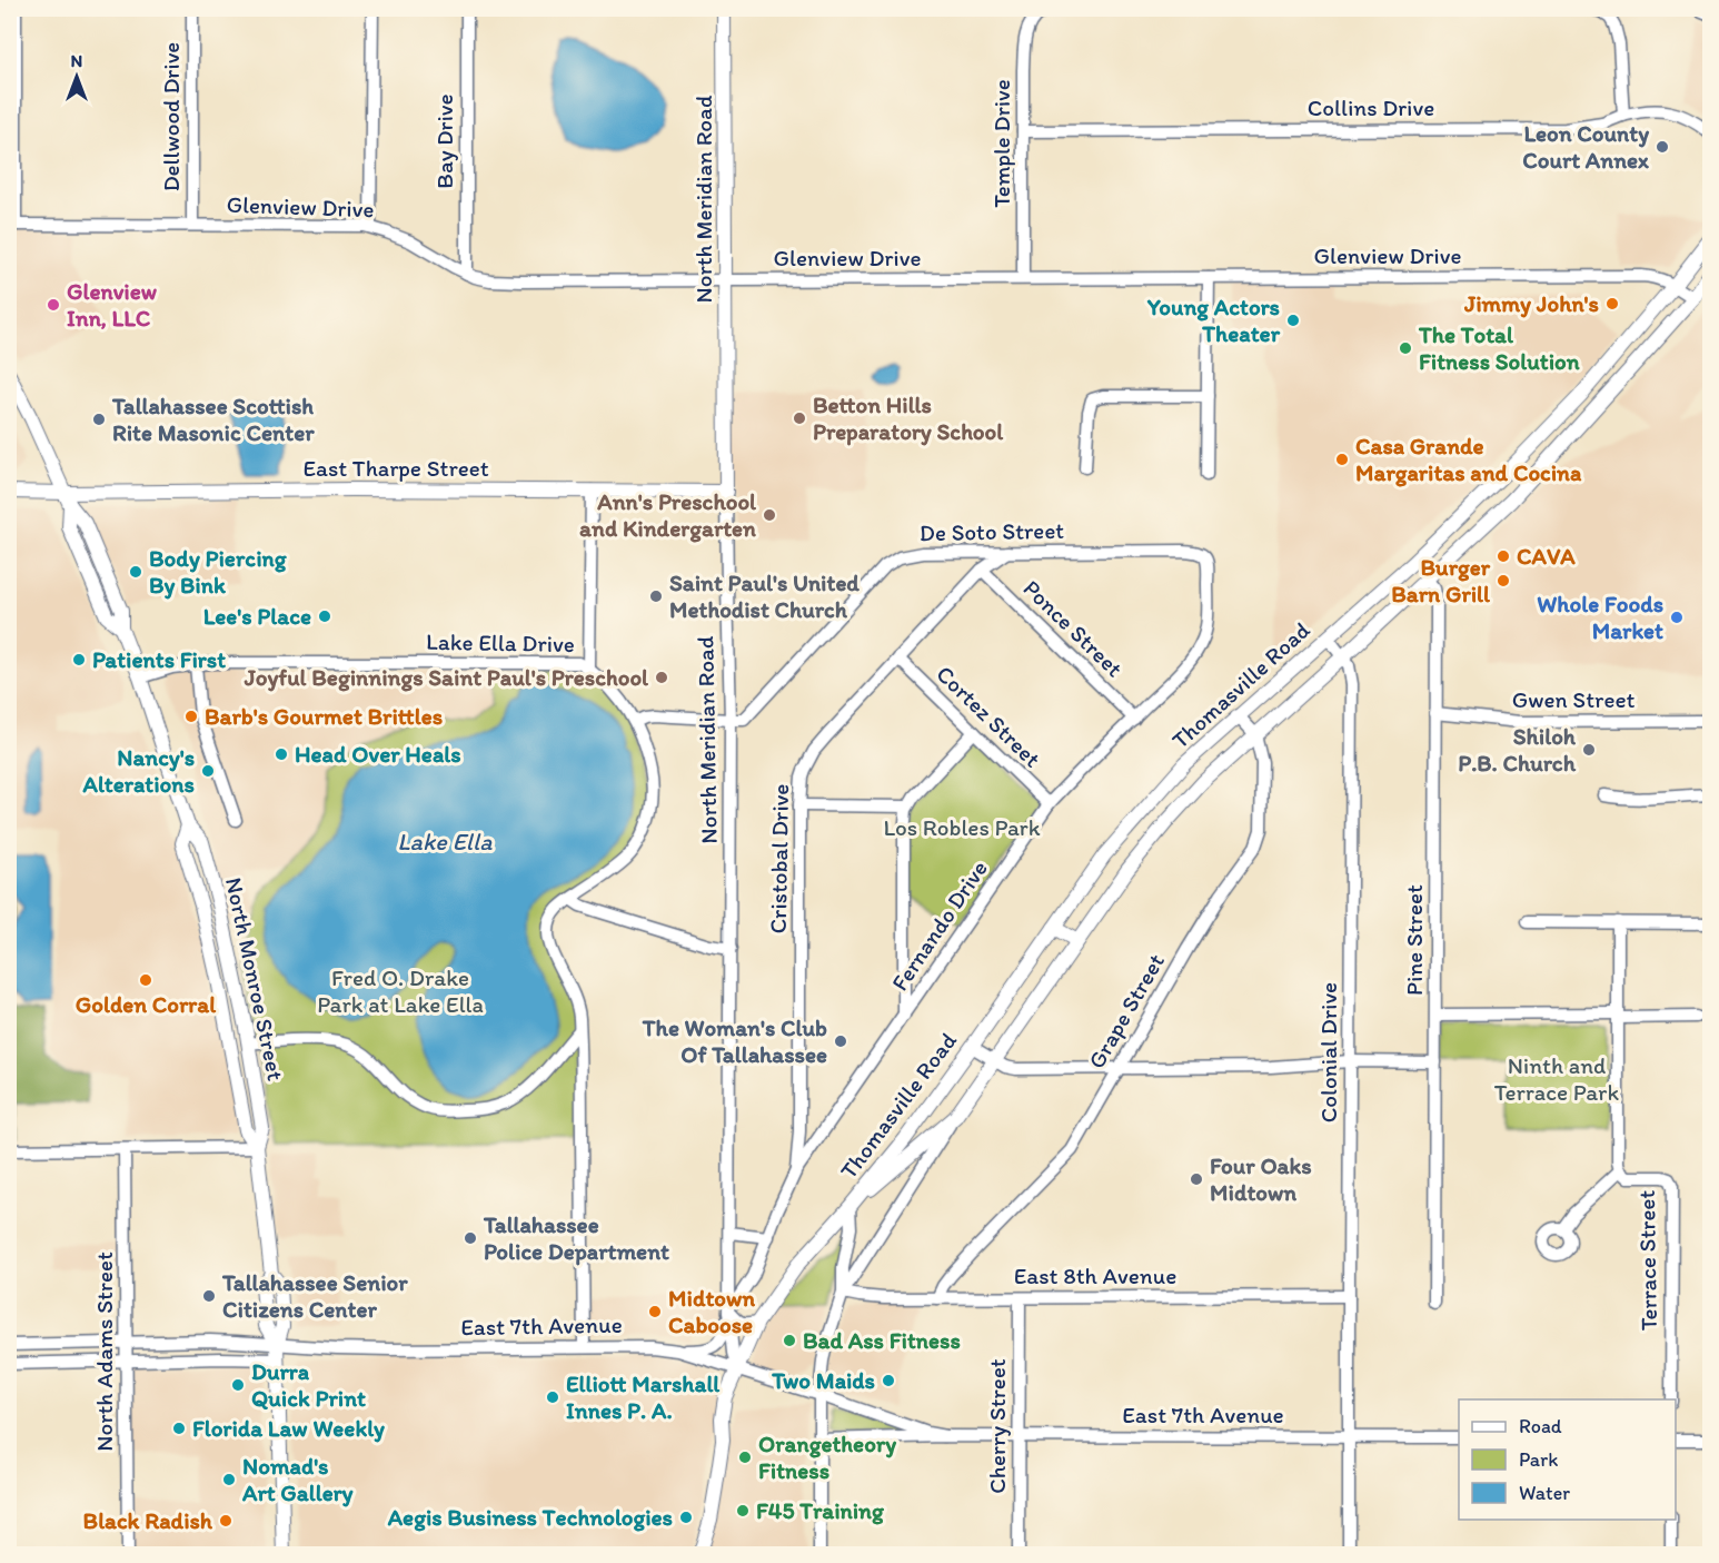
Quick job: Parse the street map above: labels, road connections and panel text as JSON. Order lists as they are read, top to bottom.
{
  "streets": {
    "main road": [
      "North Meridian Road",
      "East Tharpe Street",
      "Thomasville Road",
      "North Monroe Street"
    ],
    "street": [
      "Collins Drive",
      "Dellwood Drive",
      "Bay Drive",
      "Temple Drive",
      "Glenview Drive",
      "De Soto Street",
      "Ponce Street",
      "Lake Ella Drive",
      "Gwen Street",
      "Cortez Street",
      "Cristobal Drive",
      "Fernando Drive",
      "Pine Street",
      "Grape Street",
      "Colonial Drive",
      "Terrace Street",
      "East 8th Avenue",
      "East 7th Avenue",
      "North Adams Street",
      "Cherry Street"
    ]
  },
  "crossings": [
    ["Collins Drive", "Temple Drive"],
    ["Dellwood Drive", "Glenview Drive"],
    ["Bay Drive", "Glenview Drive"],
    ["Temple Drive", "Glenview Drive"],
    ["North Meridian Road", "Glenview Drive"],
    ["North Meridian Road", "East Tharpe Street"],
    ["North Meridian Road", "De Soto Street"],
    ["North Meridian Road", "Thomasville Road"],
    ["North Meridian Road", "Fernando Drive"],
    ["North Meridian Road", "East 7th Avenue"],
    ["Glenview Drive", "Thomasville Road"],
    ["East Tharpe Street", "North Monroe Street"],
    ["De Soto Street", "Cristobal Drive"],
    ["De Soto Street", "Fernando Drive"],
    ["Ponce Street", "Cristobal Drive"],
    ["Ponce Street", "Fernando Drive"],
    ["Lake Ella Drive", "North Monroe Street"],
    ["Lake Ella Drive", "East 7th Avenue"],
    ["Thomasville Road", "Pine Street"],
    ["Thomasville Road", "Grape Street"],
    ["Thomasville Road", "Colonial Drive"],
    ["Thomasville Road", "East 7th Avenue"],
    ["Gwen Street", "Pine Street"],
    ["Cortez Street", "Cristobal Drive"],
    ["Cortez Street", "Fernando Drive"],
    ["Cristobal Drive", "Fernando Drive"],
    ["North Monroe Street", "East 7th Avenue"],
    ["Grape Street", "East 8th Avenue"],
    ["Colonial Drive", "East 8th Avenue"],
    ["Colonial Drive", "East 7th Avenue"],
    ["East 8th Avenue", "Cherry Street"],
    ["East 7th Avenue", "North Adams Street"],
    ["East 7th Avenue", "Cherry Street"]
  ],
  "water": ["Lake Ella"],
  "parks": ["Los Robles Park", "Fred O. Drake Park at Lake Ella", "Ninth and Terrace Park"],
  "places": [
    "Leon County Court Annex",
    "Jimmy John's",
    "Glenview Inn, LLC",
    "Young Actors Theater",
    "The Total Fitness Solution",
    "Betton Hills Preparatory School",
    "Tallahassee Scottish Rite Masonic Center",
    "Casa Grande Margaritas and Cocina",
    "Ann's Preschool and Kindergarten",
    "CAVA",
    "Body Piercing By Bink",
    "Burger Barn Grill",
    "Saint Paul's United Methodist Church",
    "Lee's Place",
    "Whole Foods Market",
    "Patients First",
    "Joyful Beginnings Saint Paul's Preschool",
    "Barb's Gourmet Brittles",
    "Shiloh P.B. Church",
    "Head Over Heals",
    "Nancy's Alterations",
    "Golden Corral",
    "The Woman's Club Of Tallahassee",
    "Four Oaks Midtown",
    "Tallahassee Police Department",
    "Tallahassee Senior Citizens Center",
    "Midtown Caboose",
    "Bad Ass Fitness",
    "Two Maids",
    "Durra Quick Print",
    "Elliott Marshall Innes P. A.",
    "Florida Law Weekly",
    "Orangetheory Fitness",
    "Nomad's Art Gallery",
    "F45 Training",
    "Aegis Business Technologies",
    "Black Radish"
  ],
  "legend": ["Road", "Park", "Water"],
  "north": "top"
}
